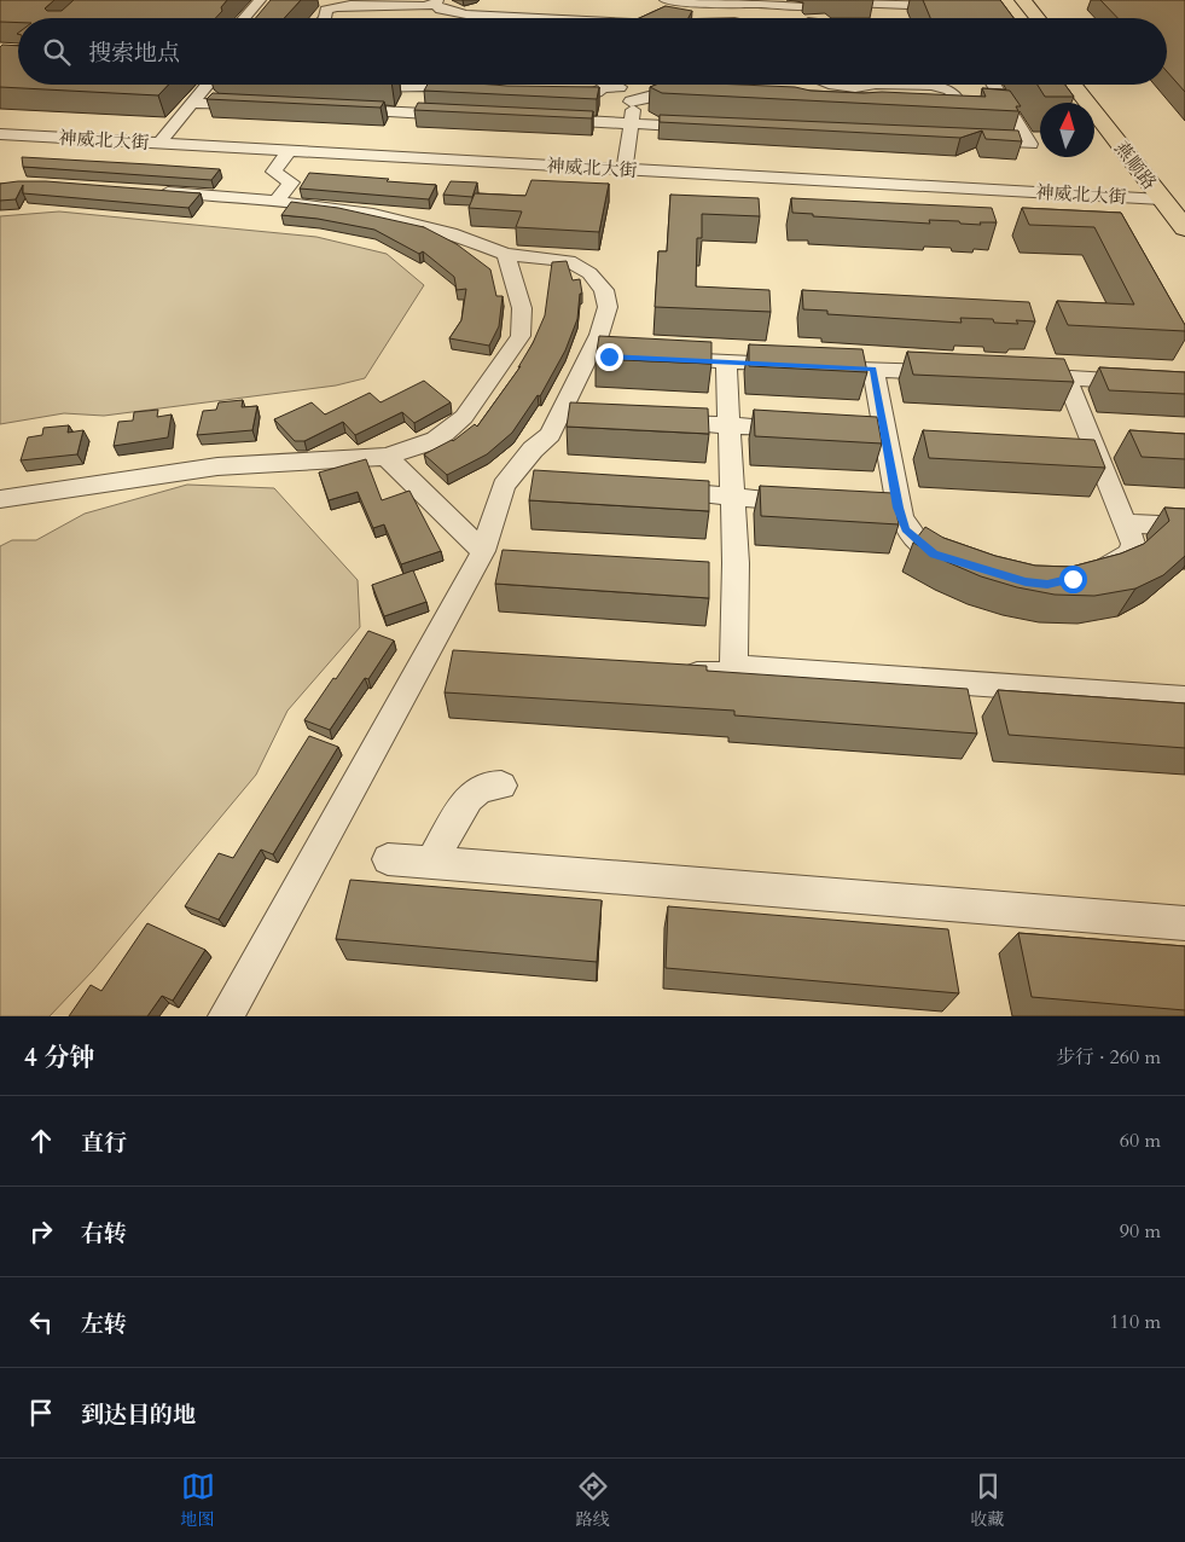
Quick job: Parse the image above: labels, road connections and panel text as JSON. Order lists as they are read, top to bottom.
{
  "streets": {
    "main road": ["燕顺路"],
    "street": ["神威北大街"]
  },
  "crossings": [
    ["神威北大街", "燕顺路"]
  ],
  "north": "top",
  "page": {
    "search": "搜索地点",
    "heading": ["4 分钟", "步行 · 260 m"],
    "list": [
      ["直行", "60 m"],
      ["右转", "90 m"],
      ["左转", "110 m"],
      "到达目的地"
    ],
    "nav": ["地图", "路线", "收藏"]
  }
}
